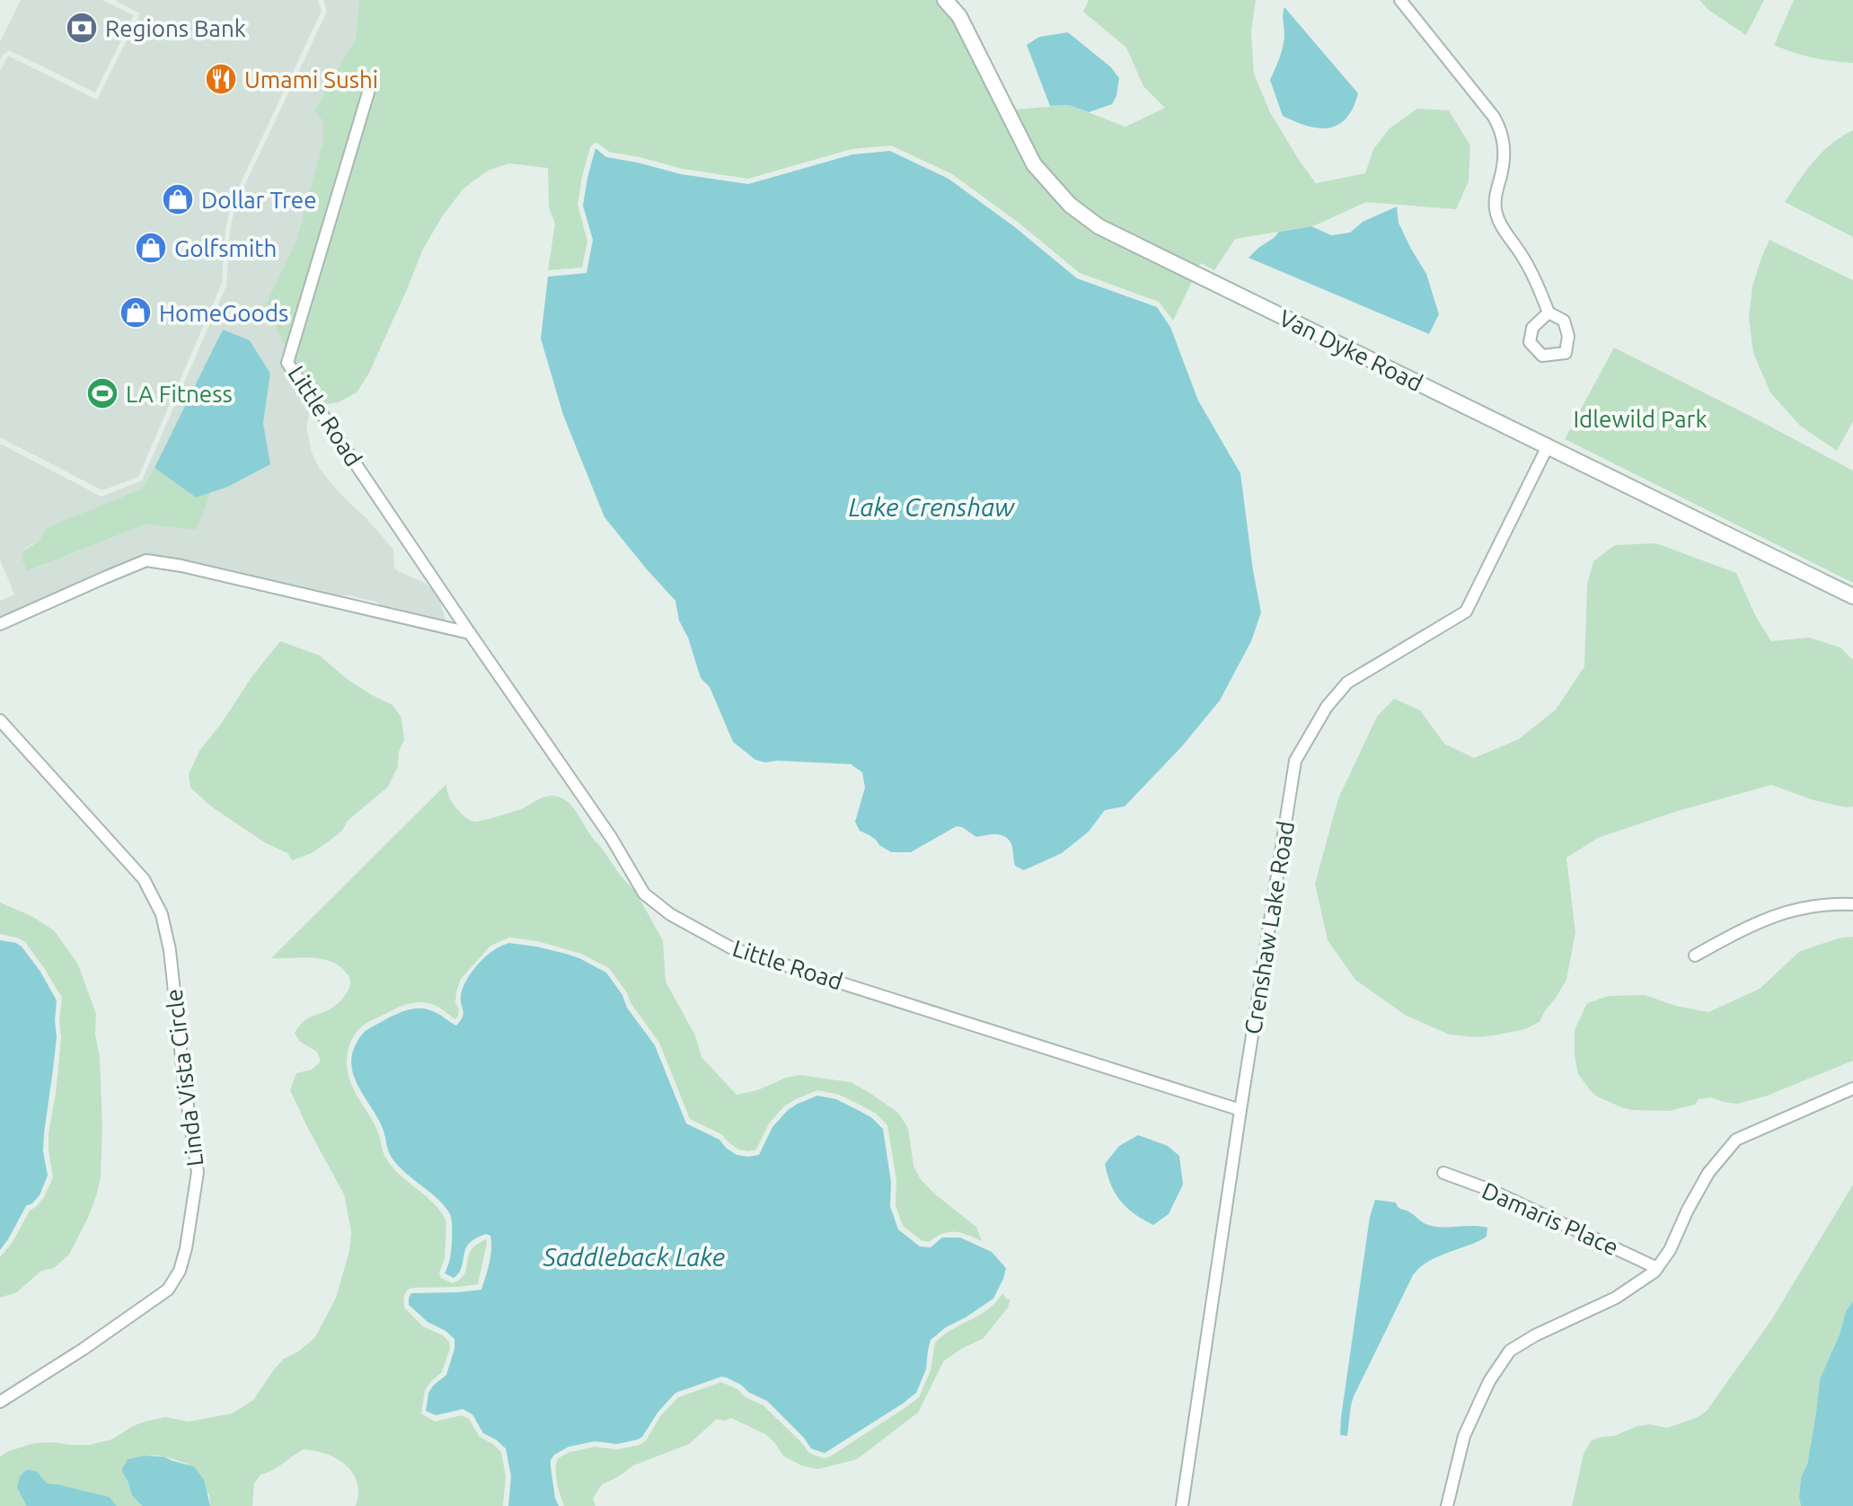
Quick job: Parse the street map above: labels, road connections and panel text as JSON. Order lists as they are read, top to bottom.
{
  "streets": {
    "street": [
      "Van Dyke Road",
      "Little Road",
      "Crenshaw Lake Road",
      "Linda Vista Circle",
      "Damaris Place"
    ]
  },
  "crossings": [
    ["Van Dyke Road", "Crenshaw Lake Road"],
    ["Little Road", "Crenshaw Lake Road"]
  ],
  "water": ["Lake Crenshaw", "Saddleback Lake"],
  "parks": ["Idlewild Park"],
  "places": {
    "bank": ["Regions Bank"],
    "restaurant": ["Umami Sushi"],
    "shop": ["Dollar Tree", "Golfsmith", "HomeGoods"],
    "sports": ["LA Fitness"]
  }
}
